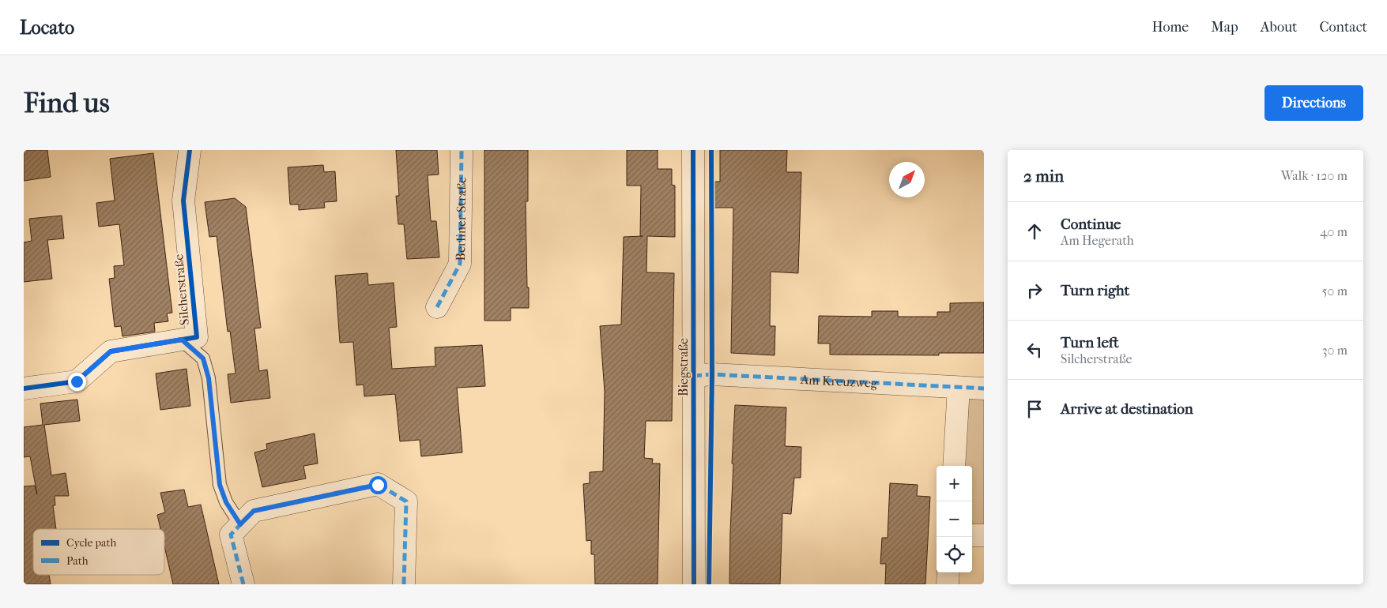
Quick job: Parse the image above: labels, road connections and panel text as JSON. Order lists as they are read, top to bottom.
{
  "streets": {
    "street": [
      "Berliner Straße",
      "Silcherstraße",
      "Biegstraße",
      "Am Kreuzweg"
    ]
  },
  "crossings": [
    ["Biegstraße", "Am Kreuzweg"]
  ],
  "legend": ["Cycle path", "Path"],
  "north": "top right",
  "page": {
    "header": "Locato",
    "nav": [
      "Home",
      "Map",
      "About",
      "Contact"
    ],
    "buttons": "Directions",
    "title": "Find us",
    "heading": ["2 min", "Walk · 120 m"],
    "list": [
      ["Continue", "Am Hegerath", "40 m"],
      ["Turn right", "50 m"],
      ["Turn left", "Silcherstraße", "30 m"],
      "Arrive at destination"
    ],
    "map_buttons": ["+", "−"]
  }
}
